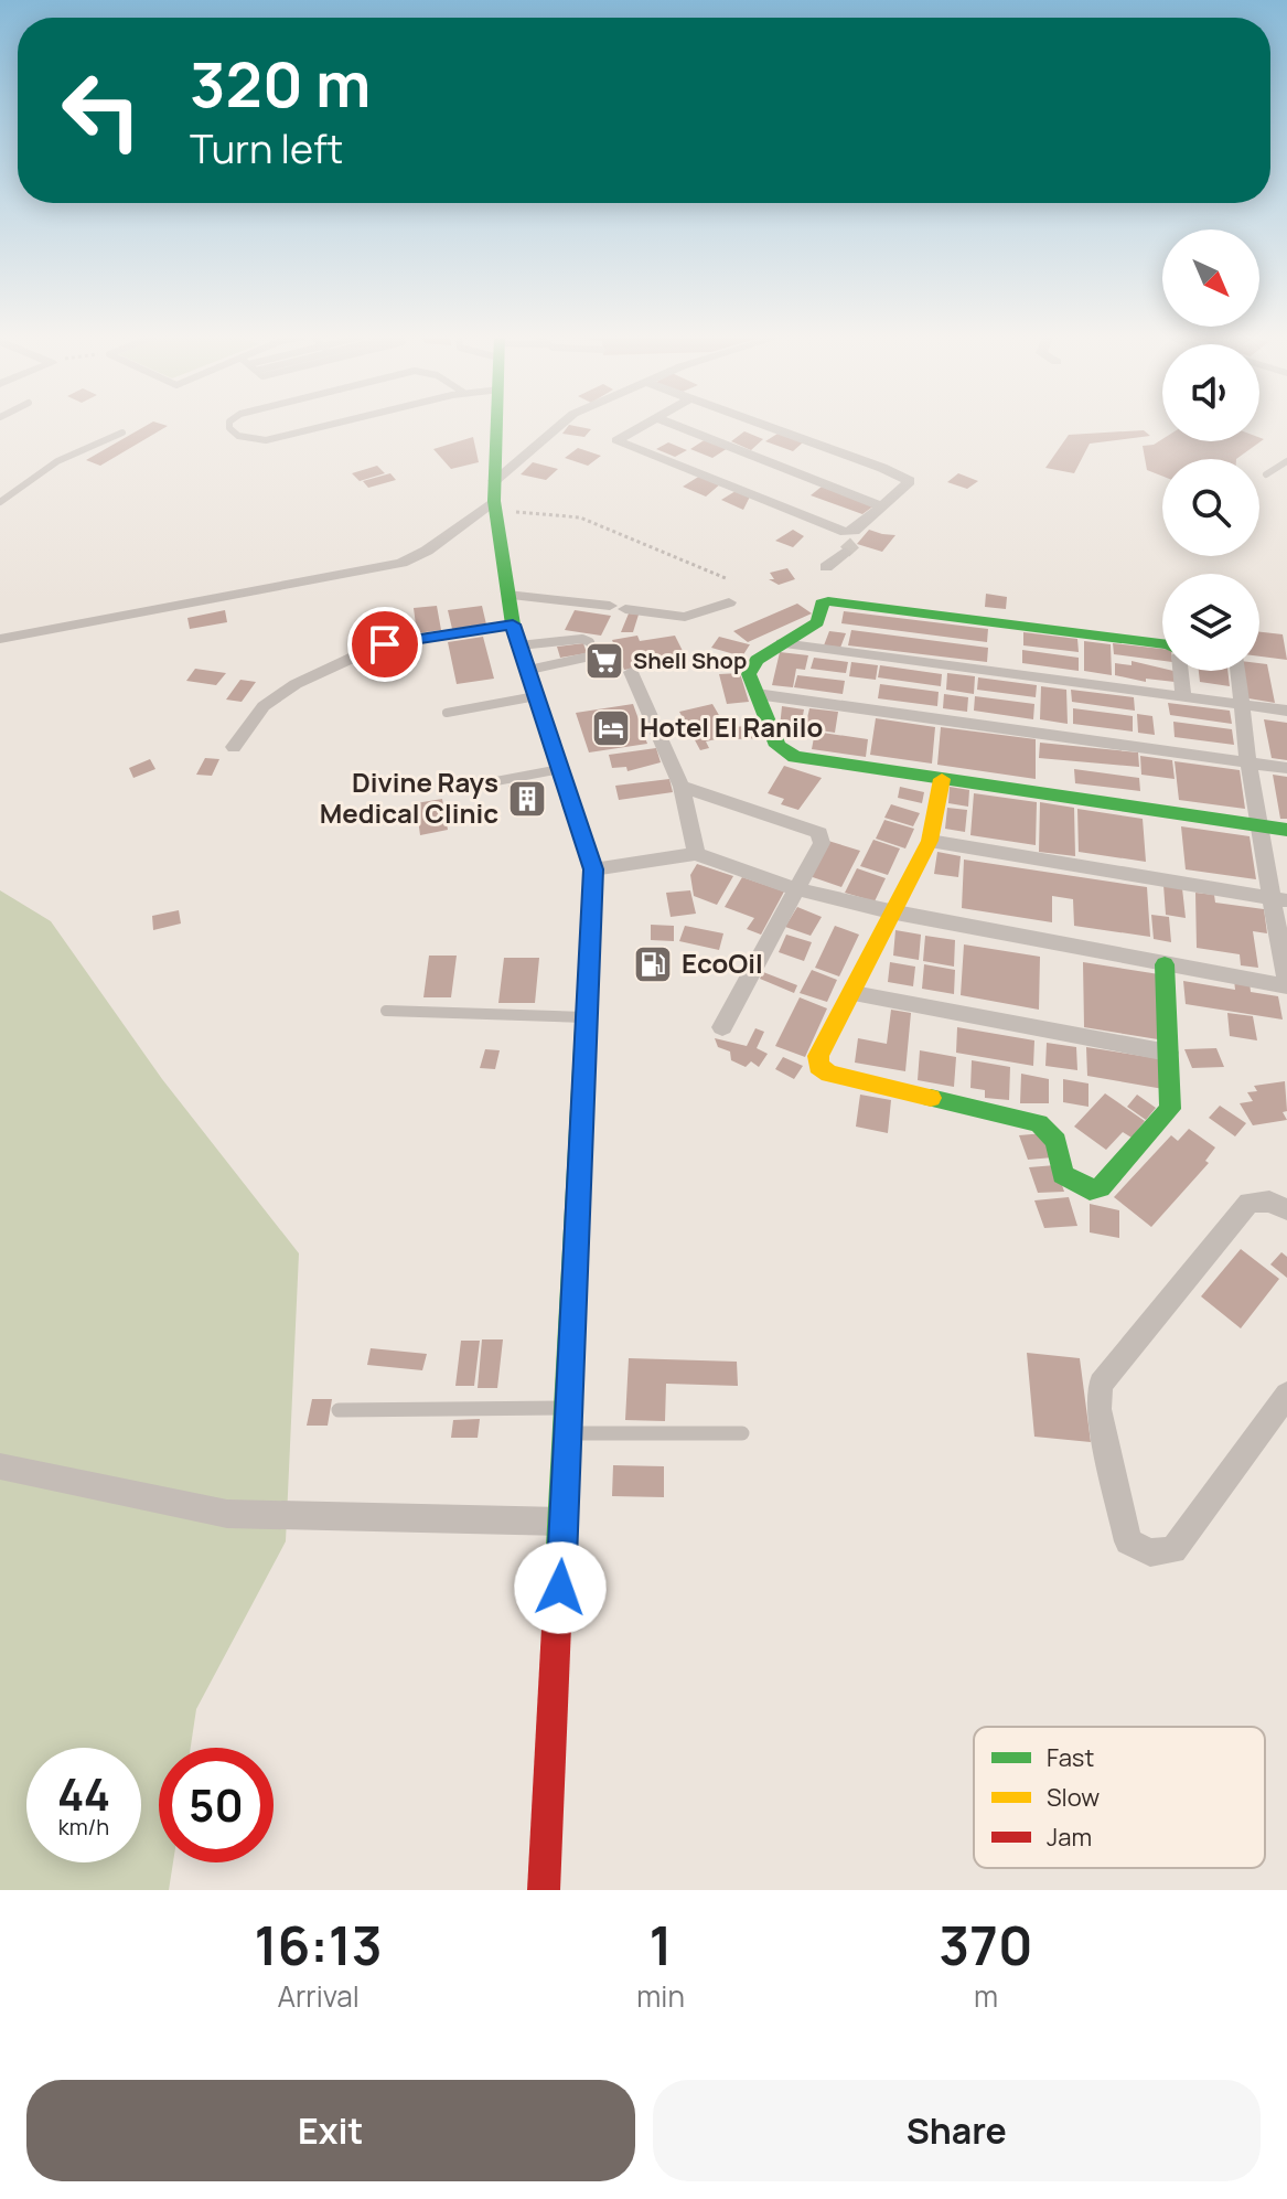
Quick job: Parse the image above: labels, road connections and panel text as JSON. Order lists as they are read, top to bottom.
{
  "places": {
    "supermarket": ["Shell Shop"],
    "hotel": ["Hotel El Ranilo"],
    "building": ["Divine Rays Medical Clinic"],
    "fuel station": ["EcoOil"]
  },
  "legend": ["Fast", "Slow", "Jam"],
  "north": "bottom right",
  "page": {
    "turn": ["320 m", "Turn left"],
    "speed": "44 km/h",
    "limit": "50",
    "eta": [
      "16:13",
      "Arrival",
      "1",
      "min",
      "370",
      "m"
    ],
    "buttons": ["Exit", "Share"]
  }
}
